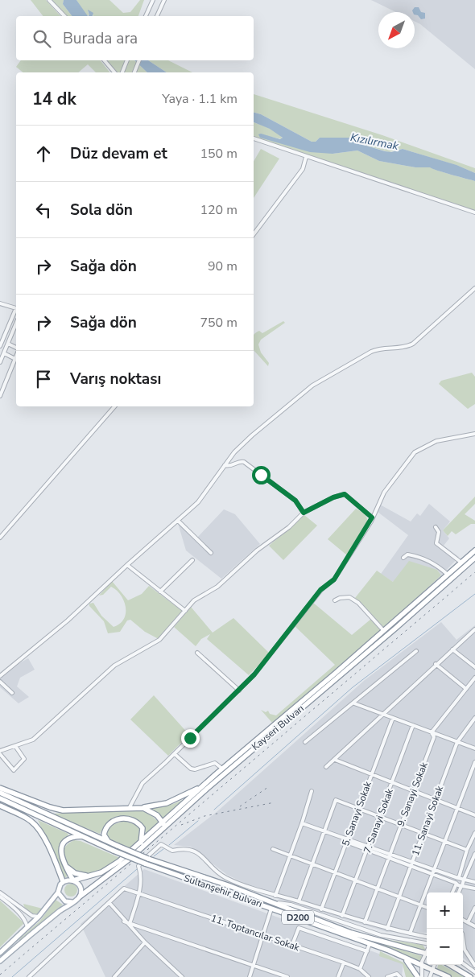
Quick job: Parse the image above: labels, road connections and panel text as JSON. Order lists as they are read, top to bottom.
{
  "streets": {
    "highway": ["Kayseri Bulvarı", "Sultanşehir Bulvarı", "D200"],
    "street": [
      "9. Sanayi Sokak",
      "5. Sanayi Sokak",
      "7. Sanayi Sokak",
      "11. Sanayi Sokak",
      "11. Toptancılar Sokak"
    ]
  },
  "water": ["Kızılırmak"],
  "north": "bottom left",
  "page": {
    "search": "Burada ara",
    "heading": ["14 dk", "Yaya · 1.1 km"],
    "list": [
      ["Düz devam et", "150 m"],
      ["Sola dön", "120 m"],
      ["Sağa dön", "90 m"],
      ["Sağa dön", "750 m"],
      "Varış noktası"
    ],
    "map_buttons": ["+", "−"]
  }
}
